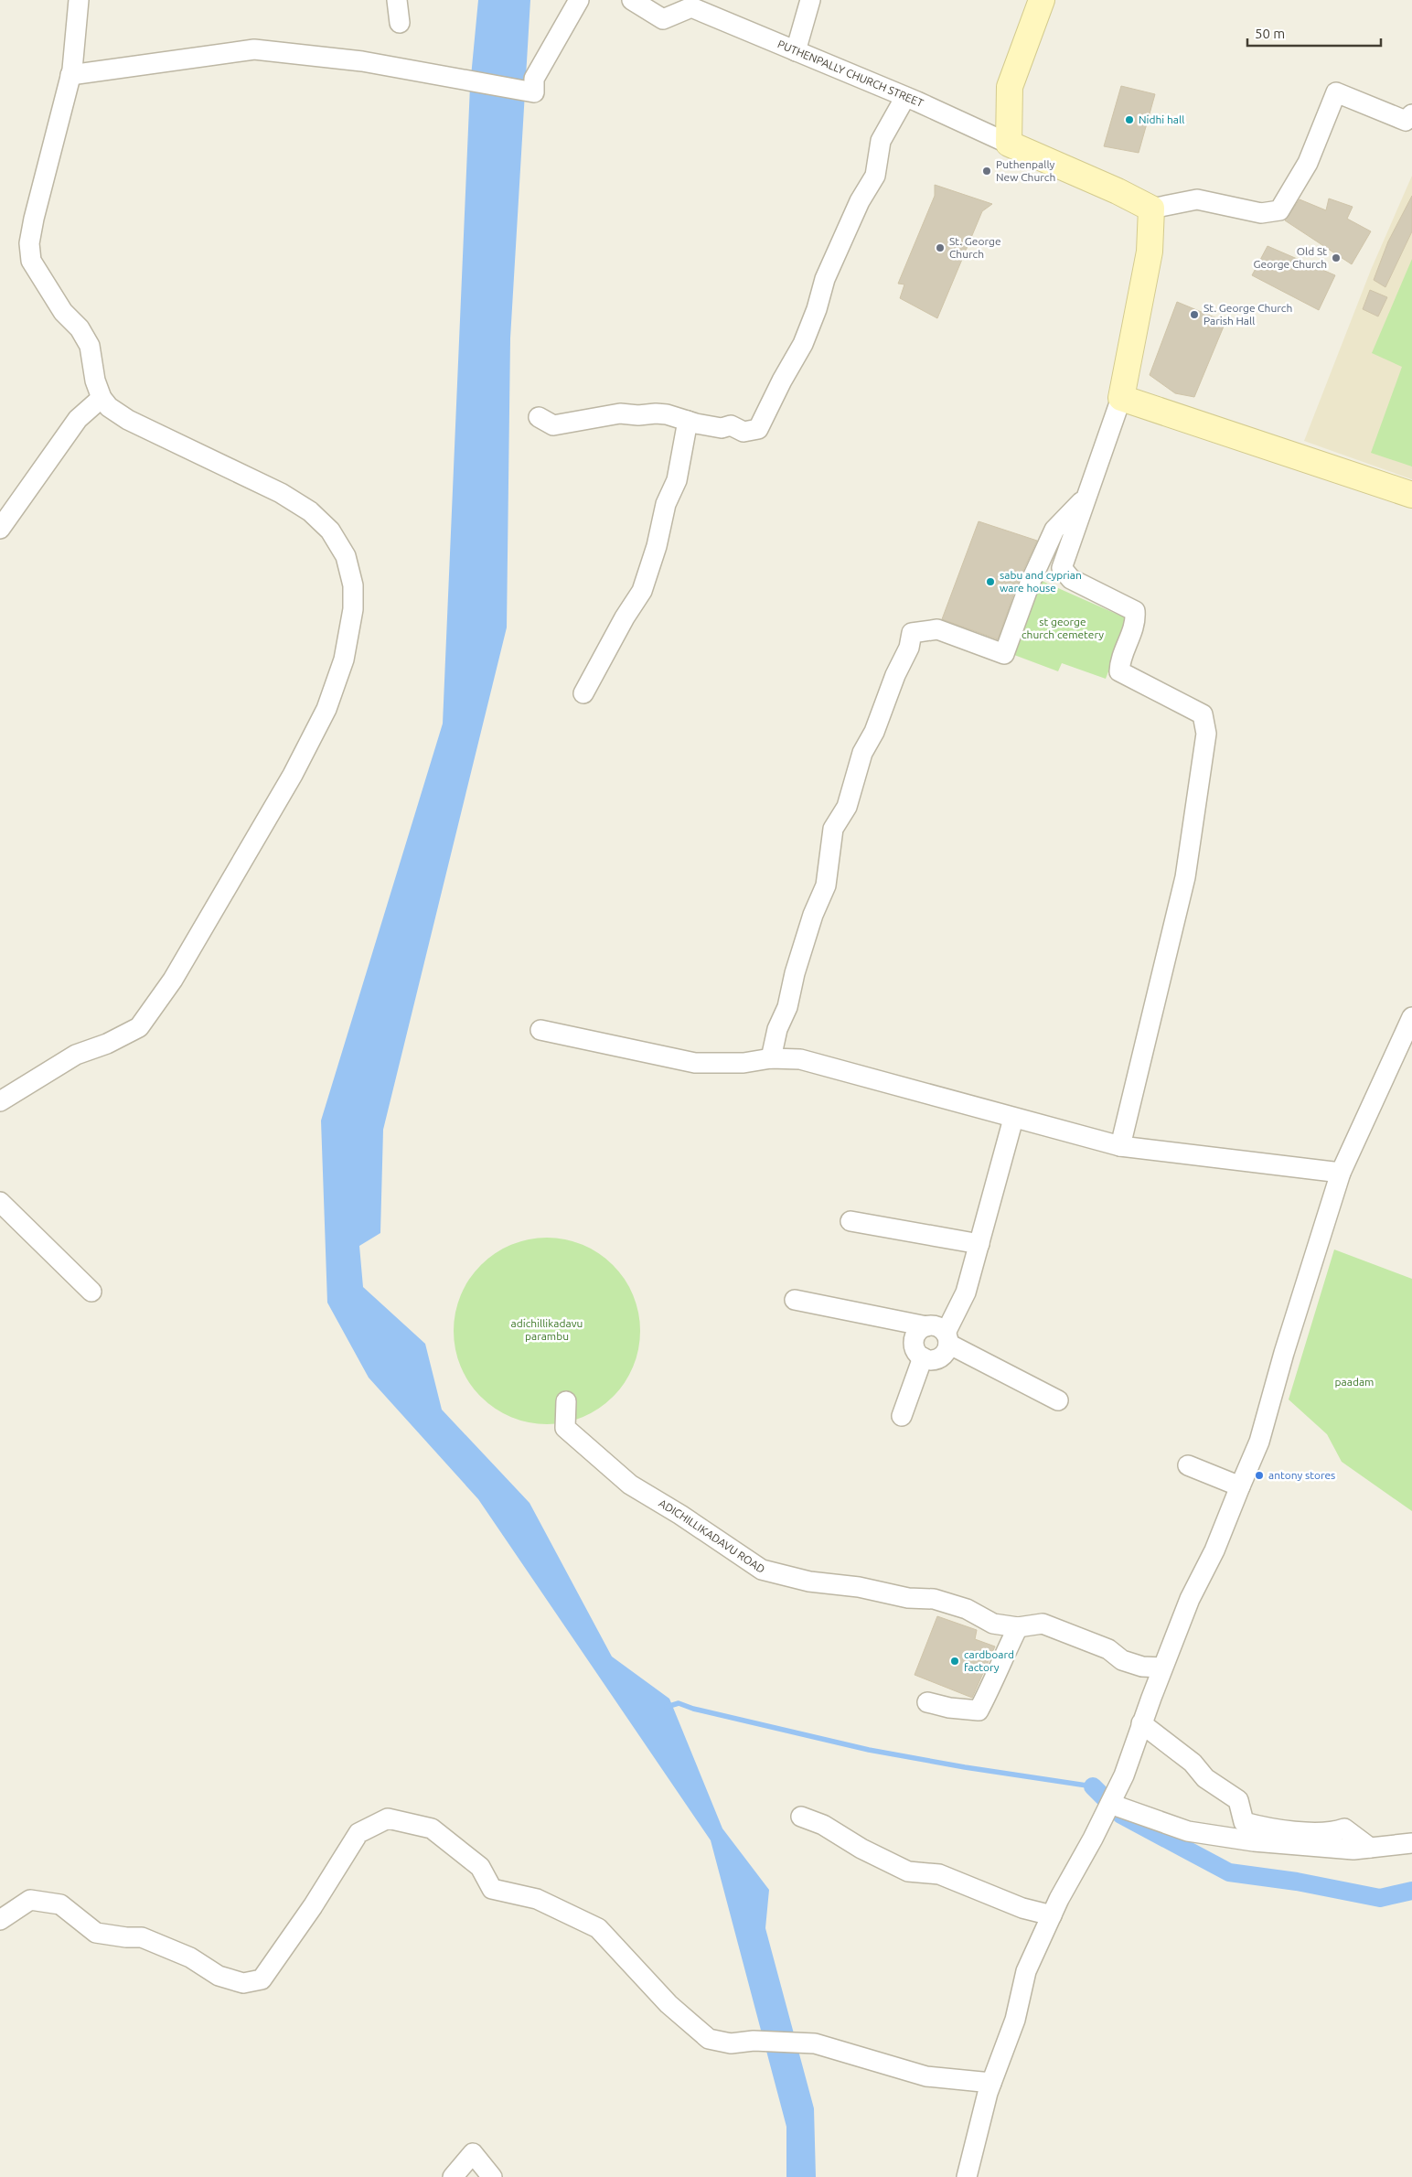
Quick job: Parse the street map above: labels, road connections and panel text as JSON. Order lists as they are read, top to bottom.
{
  "streets": {
    "street": ["PUTHENPALLY CHURCH STREET", "ADICHILLIKADAVU ROAD"]
  },
  "parks": ["st george church cemetery", "adichillikadavu parambu", "paadam"],
  "places": [
    "Nidhi hall",
    "Puthenpally New Church",
    "St. George Church",
    "Old St George Church",
    "St. George Church Parish Hall",
    "sabu and cyprian ware house",
    "antony stores",
    "cardboard factory"
  ],
  "scale_bar": "50 m"
}
